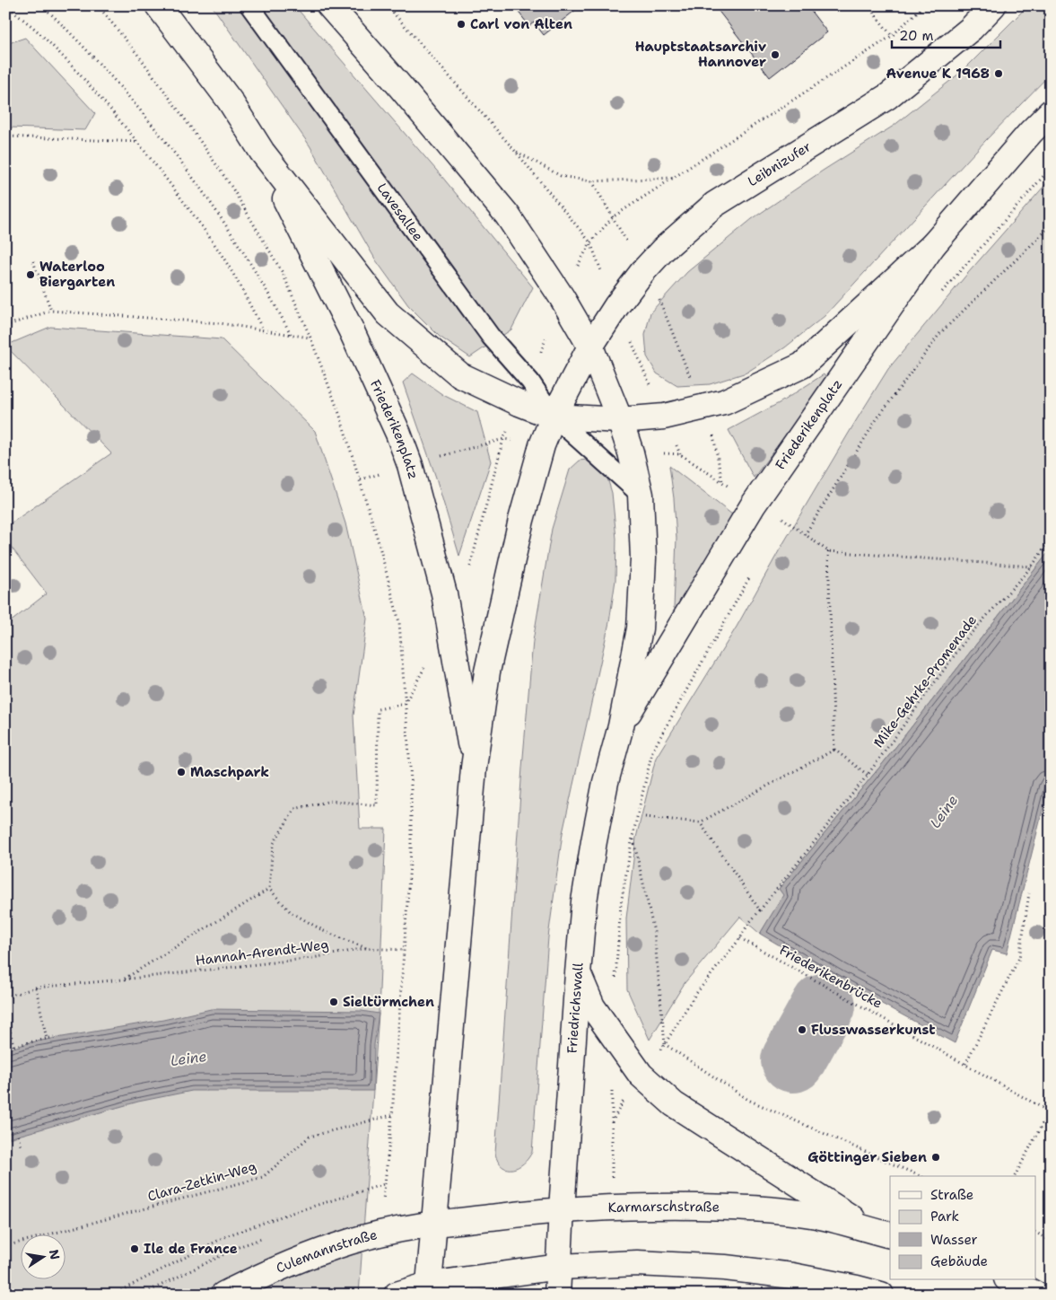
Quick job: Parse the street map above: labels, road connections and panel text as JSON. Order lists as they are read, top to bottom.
{
  "streets": {
    "main road": [
      "Leibnizufer",
      "Friederikenplatz",
      "Friedrichswall",
      "Karmarschstraße",
      "Culemannstraße"
    ],
    "lane": ["Lavesallee"],
    "path": [
      "Mike-Gehrke-Promenade",
      "Hannah-Arendt-Weg",
      "Friederikenbrücke",
      "Clara-Zetkin-Weg"
    ]
  },
  "crossings": [
    ["Friederikenplatz", "Friedrichswall"],
    ["Mike-Gehrke-Promenade", "Friederikenbrücke"],
    ["Friedrichswall", "Karmarschstraße"],
    ["Karmarschstraße", "Culemannstraße"]
  ],
  "water": ["Leine"],
  "places": [
    "Carl von Alten",
    "Hauptstaatsarchiv Hannover",
    "Avenue K 1968",
    "Waterloo Biergarten",
    "Maschpark",
    "Sieltürmchen",
    "Flusswasserkunst",
    "Göttinger Sieben",
    "Ile de France"
  ],
  "legend": [
    "Straße",
    "Park",
    "Wasser",
    "Gebäude"
  ],
  "scale_bar": "20 m",
  "north": "right"
}
